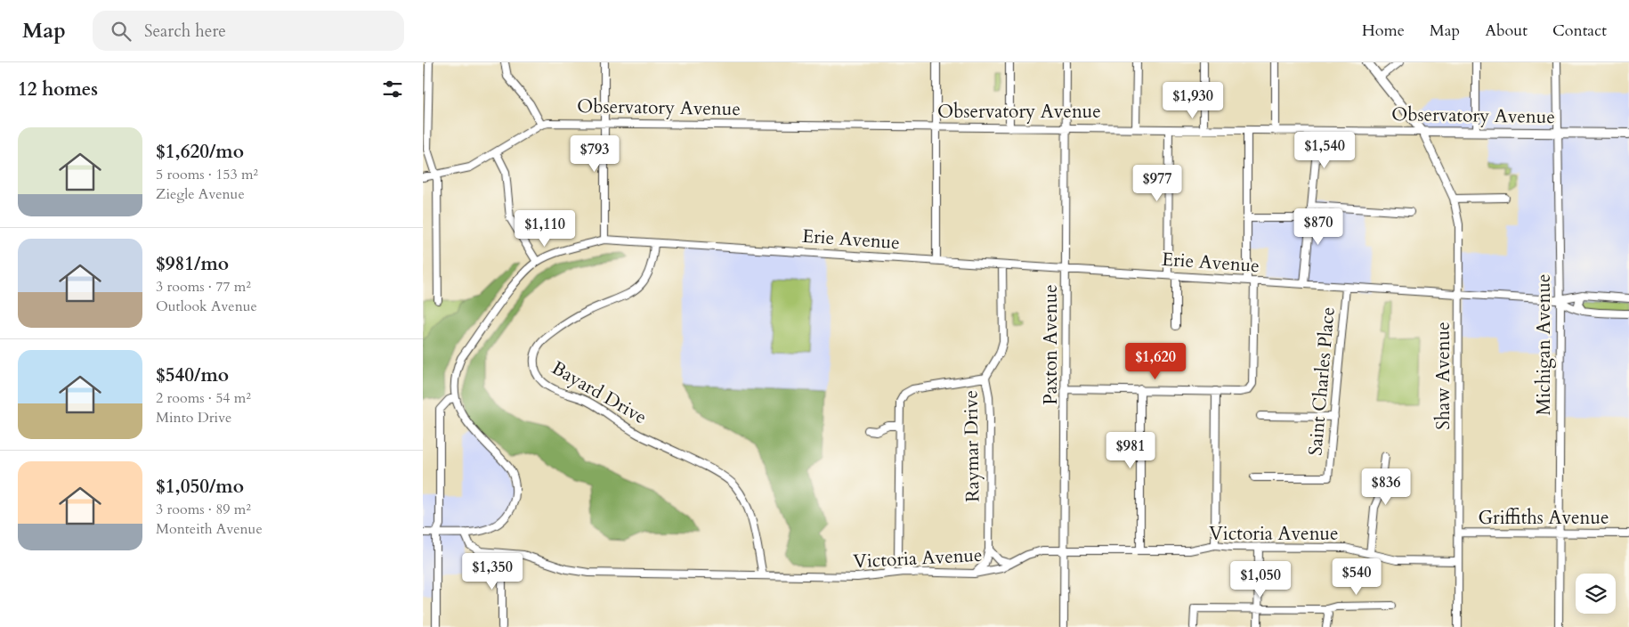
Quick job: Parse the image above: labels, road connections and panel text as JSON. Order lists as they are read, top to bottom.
{
  "streets": {
    "main road": ["Observatory Avenue"],
    "street": [
      "Erie Avenue",
      "Paxton Avenue",
      "Michigan Avenue",
      "Shaw Avenue",
      "Saint Charles Place",
      "Bayard Drive",
      "Raymar Drive",
      "Griffiths Avenue",
      "Victoria Avenue"
    ]
  },
  "crossings": [
    ["Observatory Avenue", "Paxton Avenue"],
    ["Observatory Avenue", "Michigan Avenue"],
    ["Observatory Avenue", "Shaw Avenue"],
    ["Erie Avenue", "Paxton Avenue"],
    ["Erie Avenue", "Michigan Avenue"],
    ["Erie Avenue", "Shaw Avenue"],
    ["Erie Avenue", "Saint Charles Place"],
    ["Erie Avenue", "Bayard Drive"],
    ["Erie Avenue", "Raymar Drive"],
    ["Erie Avenue", "Victoria Avenue"],
    ["Paxton Avenue", "Victoria Avenue"],
    ["Michigan Avenue", "Griffiths Avenue"],
    ["Shaw Avenue", "Griffiths Avenue"],
    ["Shaw Avenue", "Victoria Avenue"],
    ["Bayard Drive", "Victoria Avenue"],
    ["Raymar Drive", "Victoria Avenue"]
  ],
  "page": {
    "header": "Map",
    "search": "Search here",
    "nav": [
      "Home",
      "Map",
      "About",
      "Contact"
    ],
    "heading": "12 homes",
    "price": [
      "$1,930",
      "$1,540",
      "$793",
      "$977",
      "$870",
      "$1,110",
      "$1,620",
      "$981",
      "$836",
      "$1,350",
      "$540",
      "$1,050"
    ],
    "list": [
      {
        "name": "$1,620/mo",
        "note": "5 rooms · 153 m² · Ziegle Avenue"
      },
      {
        "name": "$981/mo",
        "note": "3 rooms · 77 m² · Outlook Avenue"
      },
      {
        "name": "$540/mo",
        "note": "2 rooms · 54 m² · Minto Drive"
      },
      {
        "name": "$1,050/mo",
        "note": "3 rooms · 89 m² · Monteith Avenue"
      }
    ]
  }
}
